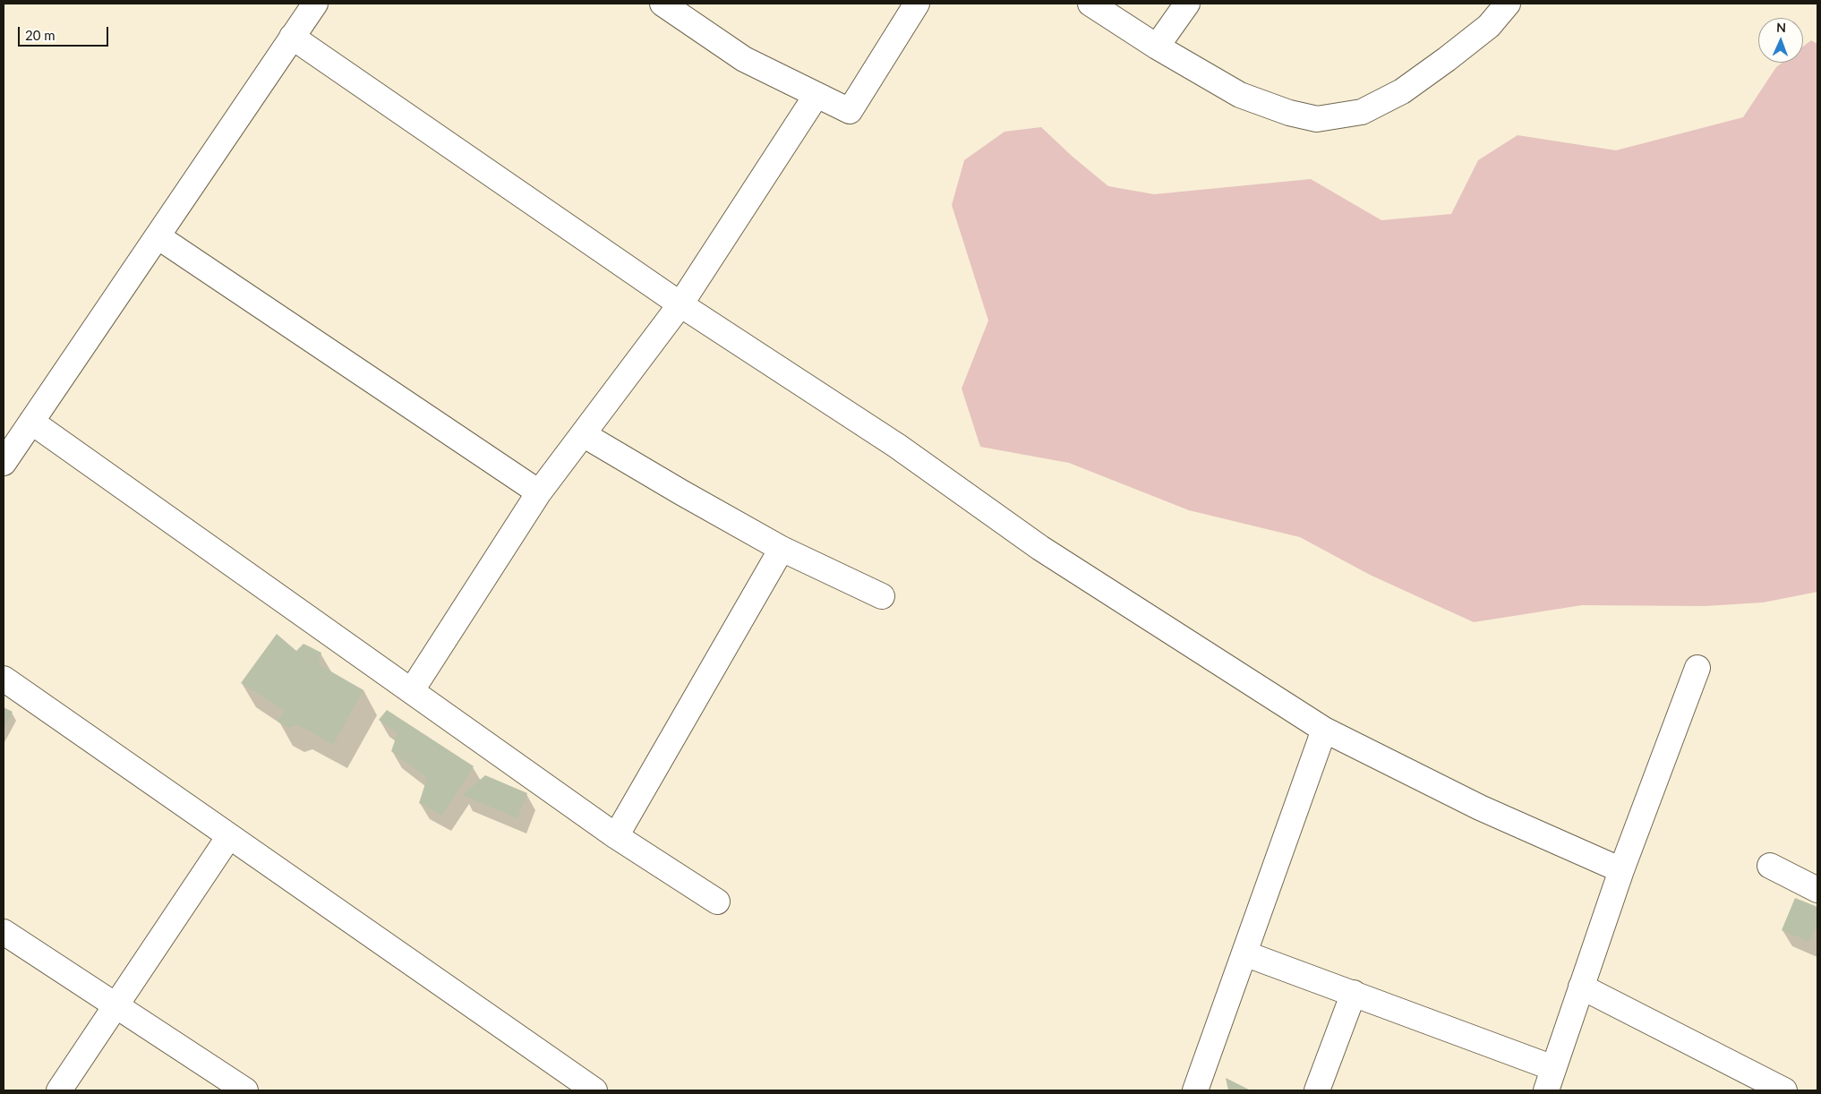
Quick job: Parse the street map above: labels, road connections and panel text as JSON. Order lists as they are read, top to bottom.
{
  "scale_bar": "20 m",
  "north": "top"
}
